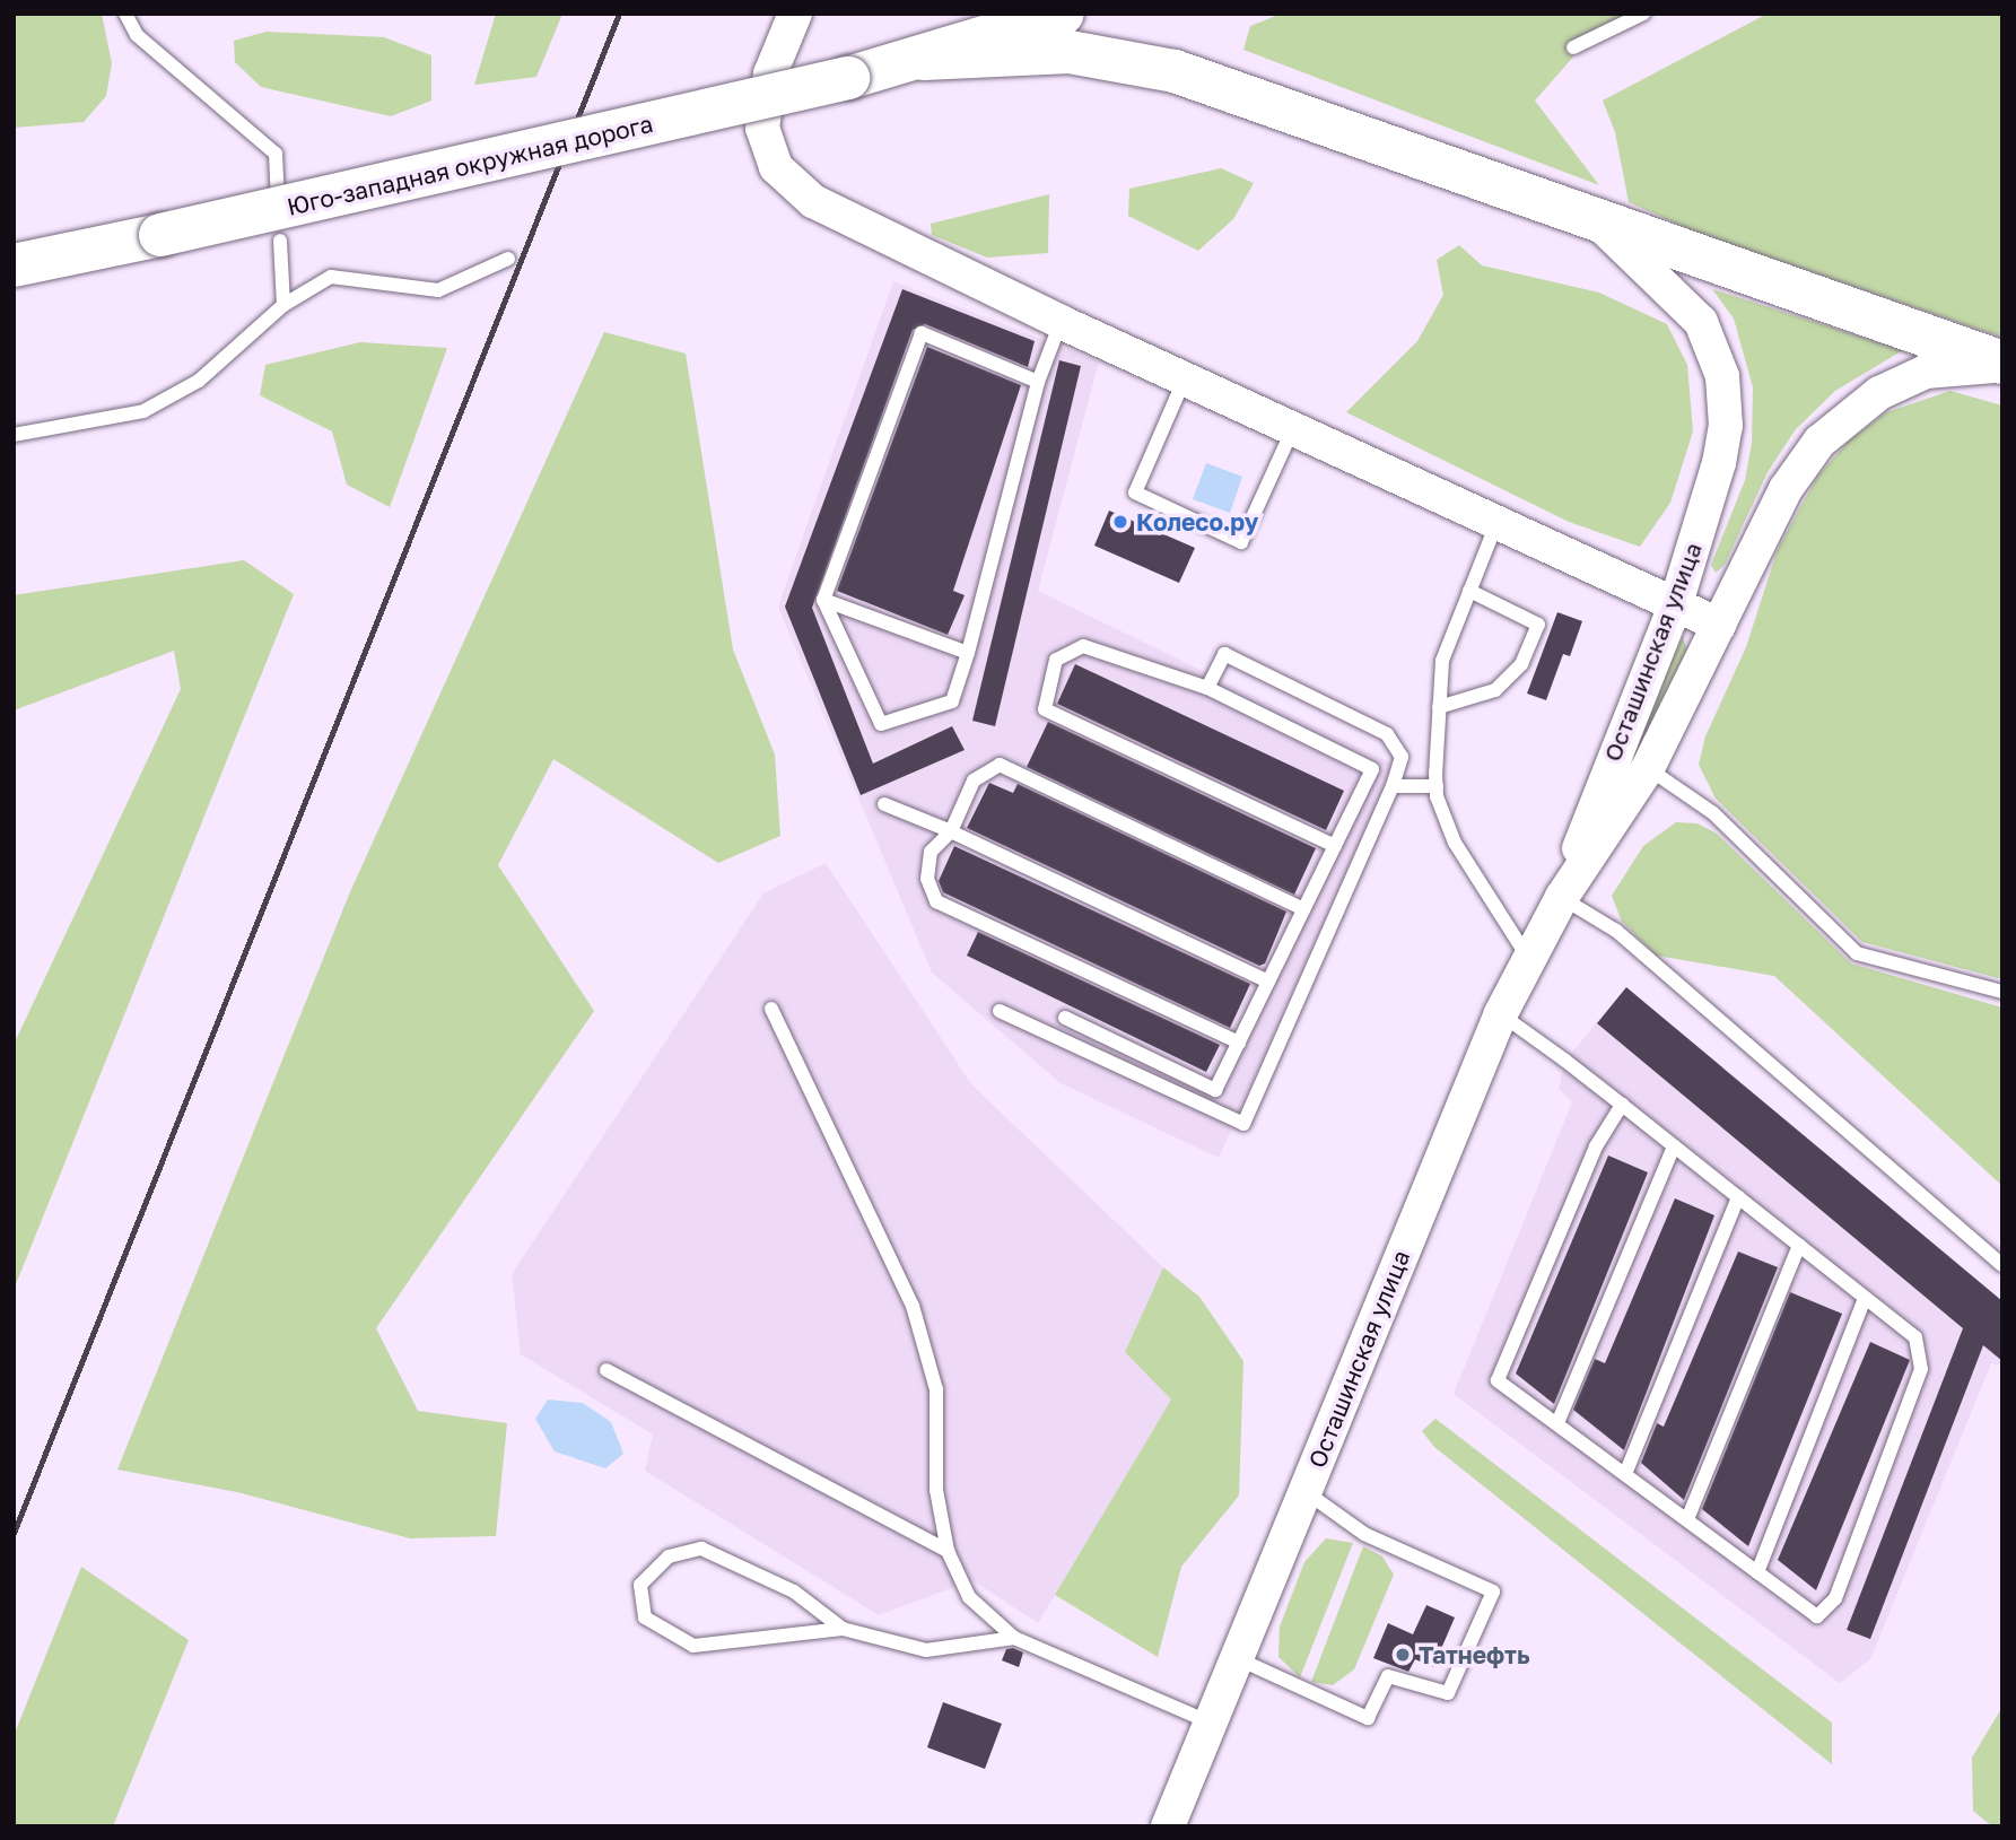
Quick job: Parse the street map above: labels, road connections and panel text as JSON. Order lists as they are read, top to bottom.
{
  "streets": {
    "highway": ["Юго-западная окружная дорога"],
    "street": ["Осташинская улица"]
  },
  "places": ["Колесо.ру", "Татнефть"]
}
